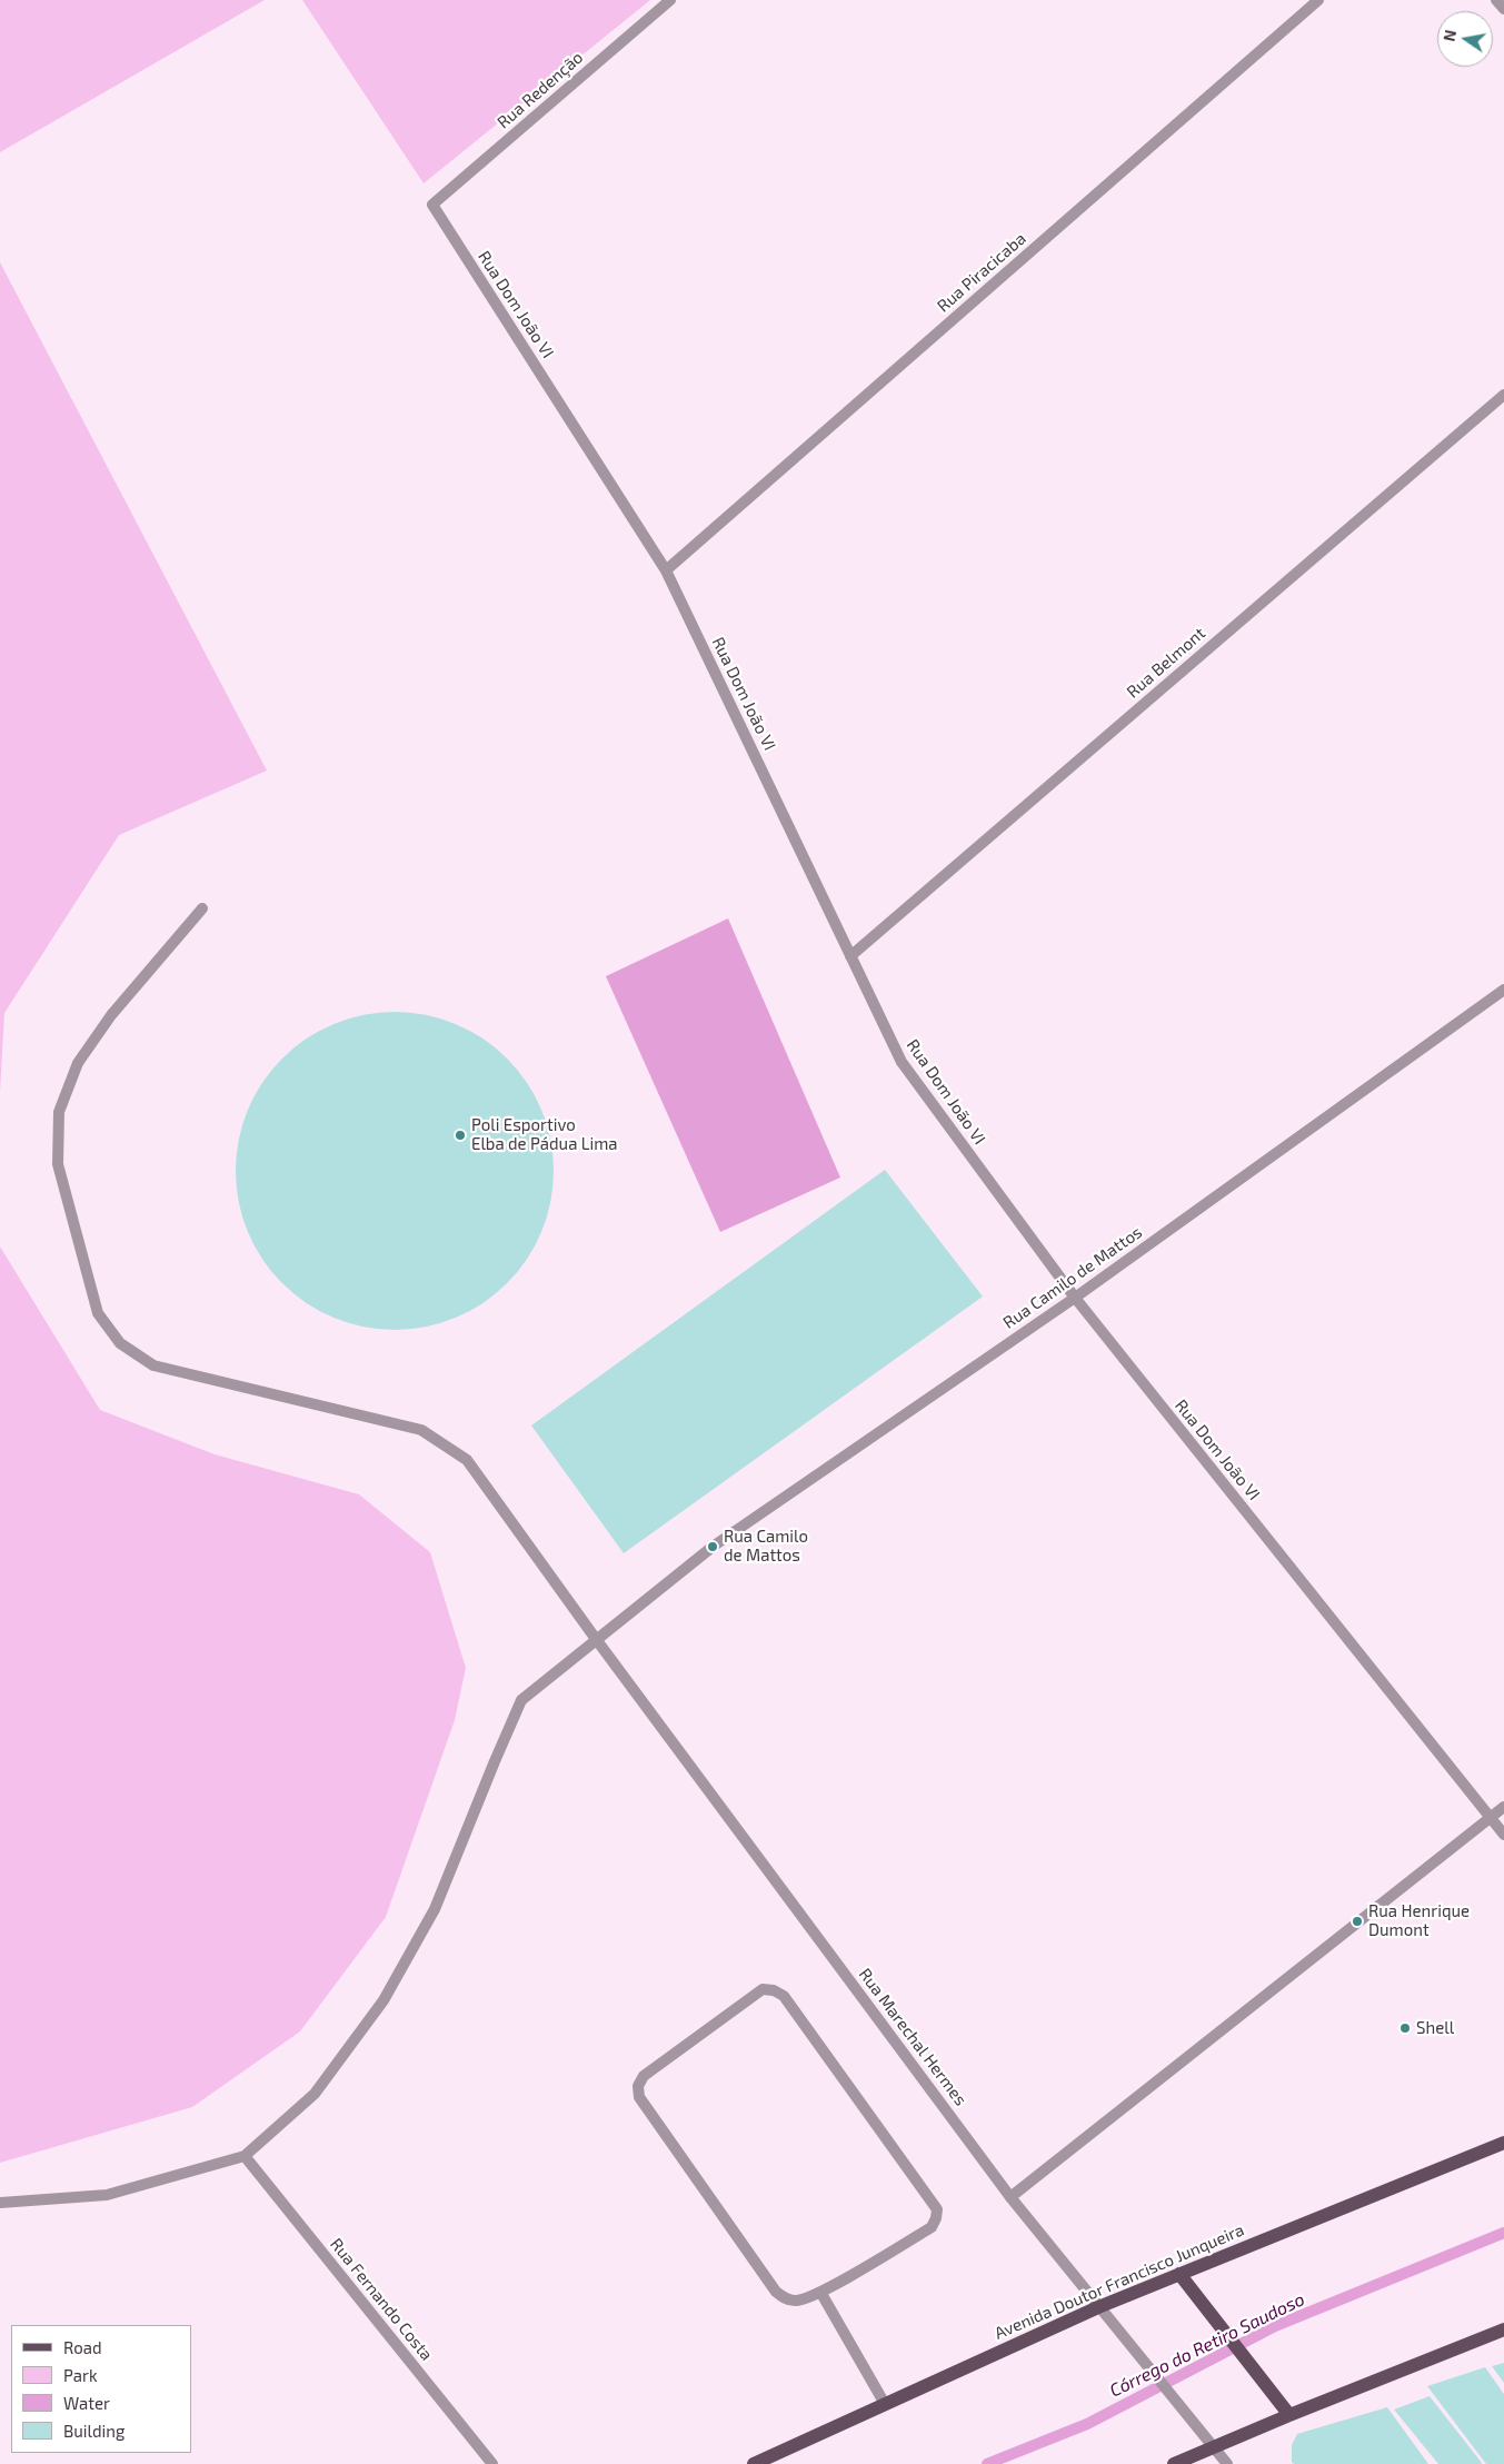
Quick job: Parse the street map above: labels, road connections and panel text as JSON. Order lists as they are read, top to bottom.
{
  "streets": {
    "main road": ["Avenida Doutor Francisco Junqueira"],
    "street": [
      "Rua Redenção",
      "Rua Piracicaba",
      "Rua Dom João VI",
      "Rua Belmont",
      "Rua Camilo de Mattos",
      "Rua Marechal Hermes",
      "Rua Fernando Costa"
    ]
  },
  "crossings": [
    ["Rua Redenção", "Rua Dom João VI"],
    ["Rua Piracicaba", "Rua Dom João VI"],
    ["Rua Dom João VI", "Rua Belmont"],
    ["Rua Dom João VI", "Rua Camilo de Mattos"],
    ["Rua Camilo de Mattos", "Rua Marechal Hermes"],
    ["Rua Camilo de Mattos", "Rua Fernando Costa"],
    ["Rua Marechal Hermes", "Avenida Doutor Francisco Junqueira"]
  ],
  "water": ["Córrego do Retiro Saudoso"],
  "places": [
    "Poli Esportivo Elba de Pádua Lima",
    "Rua Camilo de Mattos",
    "Rua Henrique Dumont",
    "Shell"
  ],
  "legend": [
    "Road",
    "Park",
    "Water",
    "Building"
  ],
  "north": "left"
}
